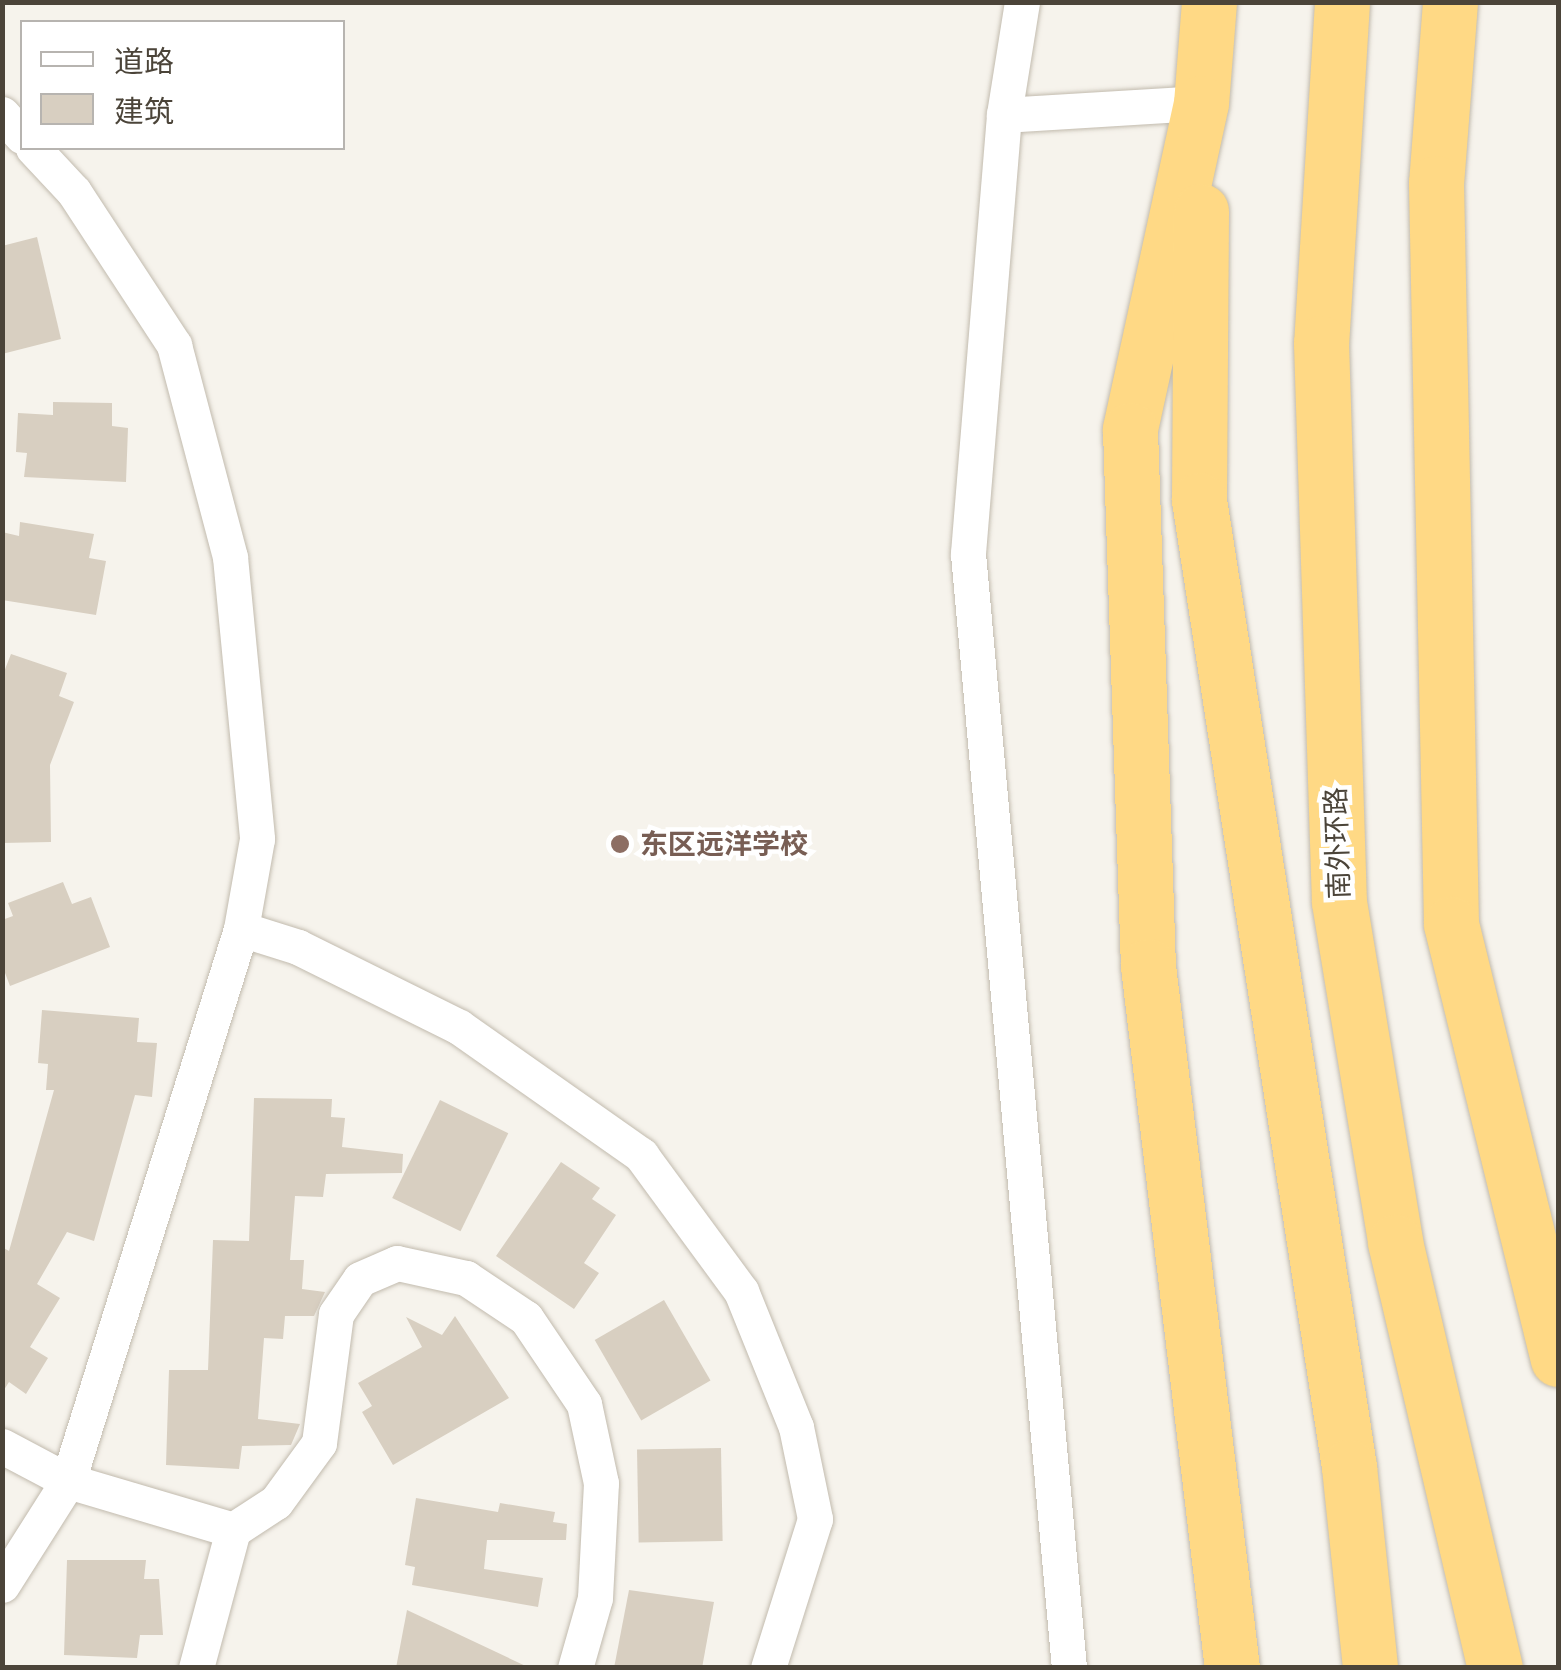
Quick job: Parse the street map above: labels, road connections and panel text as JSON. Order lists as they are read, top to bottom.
{
  "streets": {
    "highway": ["南外环路"]
  },
  "places": ["东区远洋学校"],
  "legend": ["道路", "建筑"]
}
